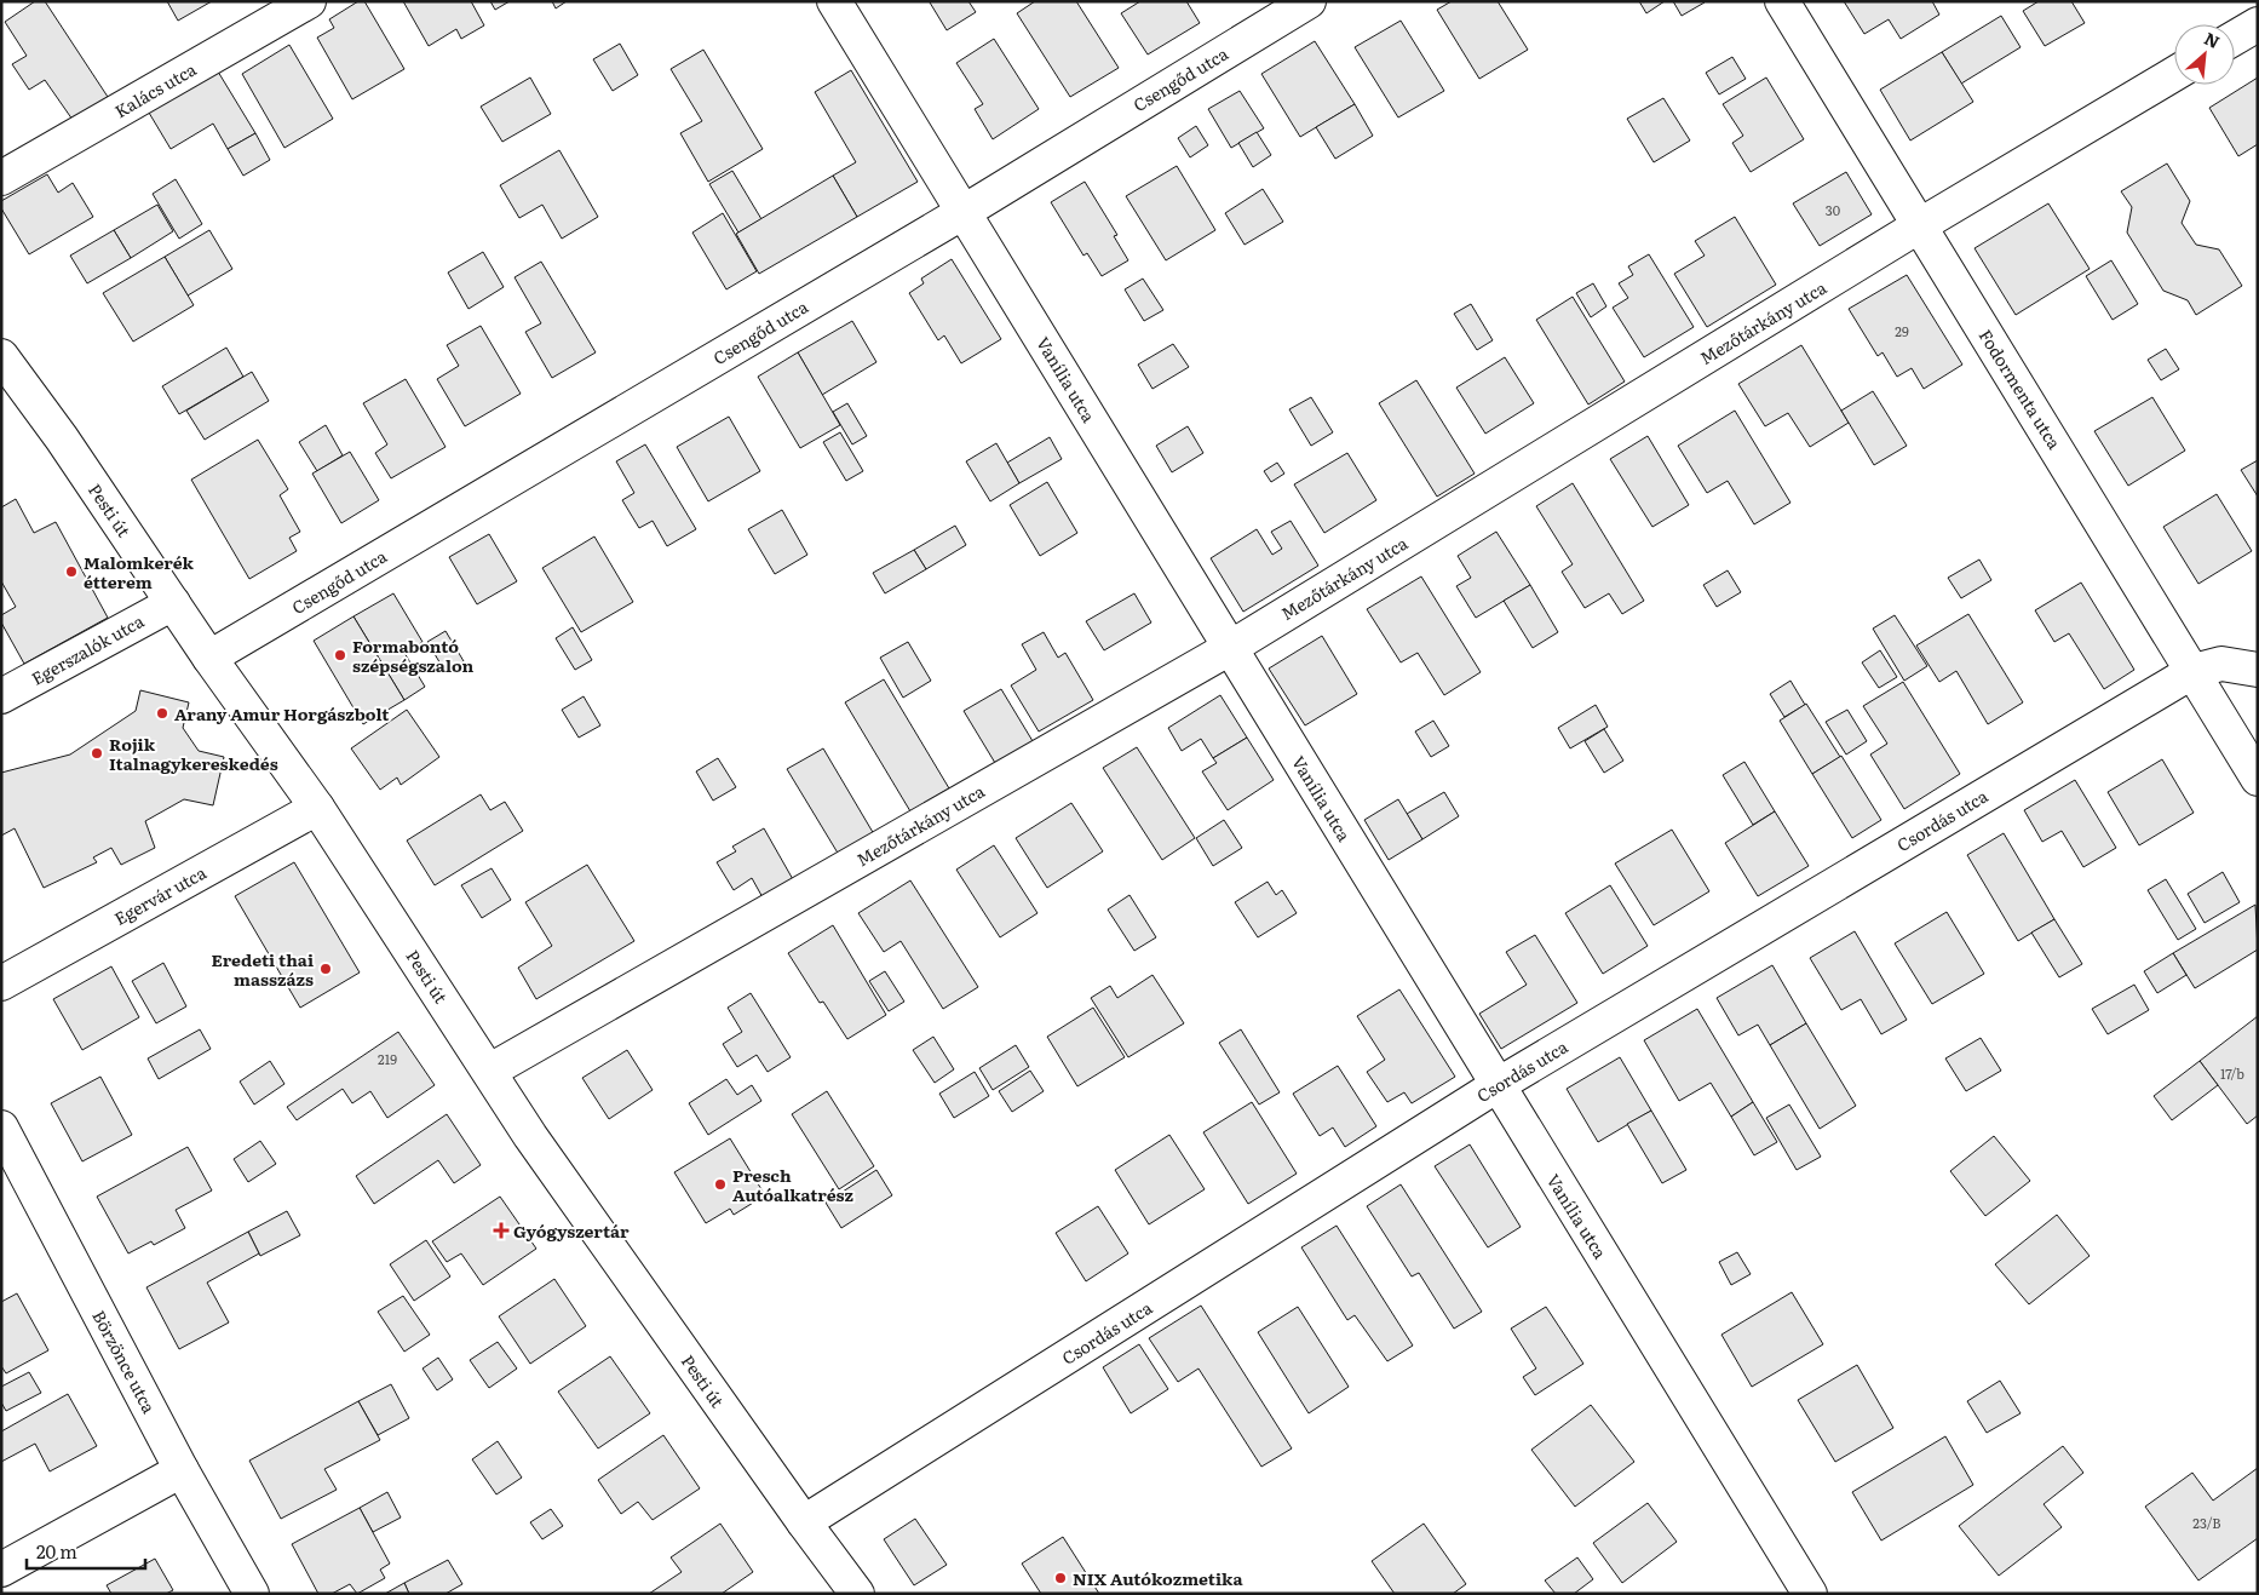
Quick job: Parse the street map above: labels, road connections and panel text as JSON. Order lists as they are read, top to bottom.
{
  "streets": {
    "street": [
      "Csengőd utca",
      "Kalács utca",
      "Mezőtárkány utca",
      "Vanília utca",
      "Fodormenta utca",
      "Pesti út",
      "Egerszalók utca",
      "Csordás utca",
      "Egervár utca",
      "Börzönce utca"
    ]
  },
  "crossings": [
    ["Csengőd utca", "Vanília utca"],
    ["Csengőd utca", "Pesti út"],
    ["Mezőtárkány utca", "Vanília utca"],
    ["Mezőtárkány utca", "Fodormenta utca"],
    ["Mezőtárkány utca", "Pesti út"],
    ["Vanília utca", "Csordás utca"],
    ["Fodormenta utca", "Csordás utca"],
    ["Pesti út", "Egerszalók utca"],
    ["Pesti út", "Csordás utca"],
    ["Pesti út", "Egervár utca"]
  ],
  "places": {
    "other": [
      "Malomkerék étterem",
      "Formabontó szépségszalon",
      "Arany Amur Horgászbolt",
      "Rojik Italnagykereskedés",
      "Eredeti thai masszázs",
      "Presch Autóalkatrész",
      "NIX Autókozmetika"
    ],
    "health": ["Gyógyszertár"]
  },
  "house_numbers": [
    "30",
    "29",
    "219",
    "17/b",
    "23/B"
  ],
  "scale_bar": "20 m",
  "north": "top right"
}
